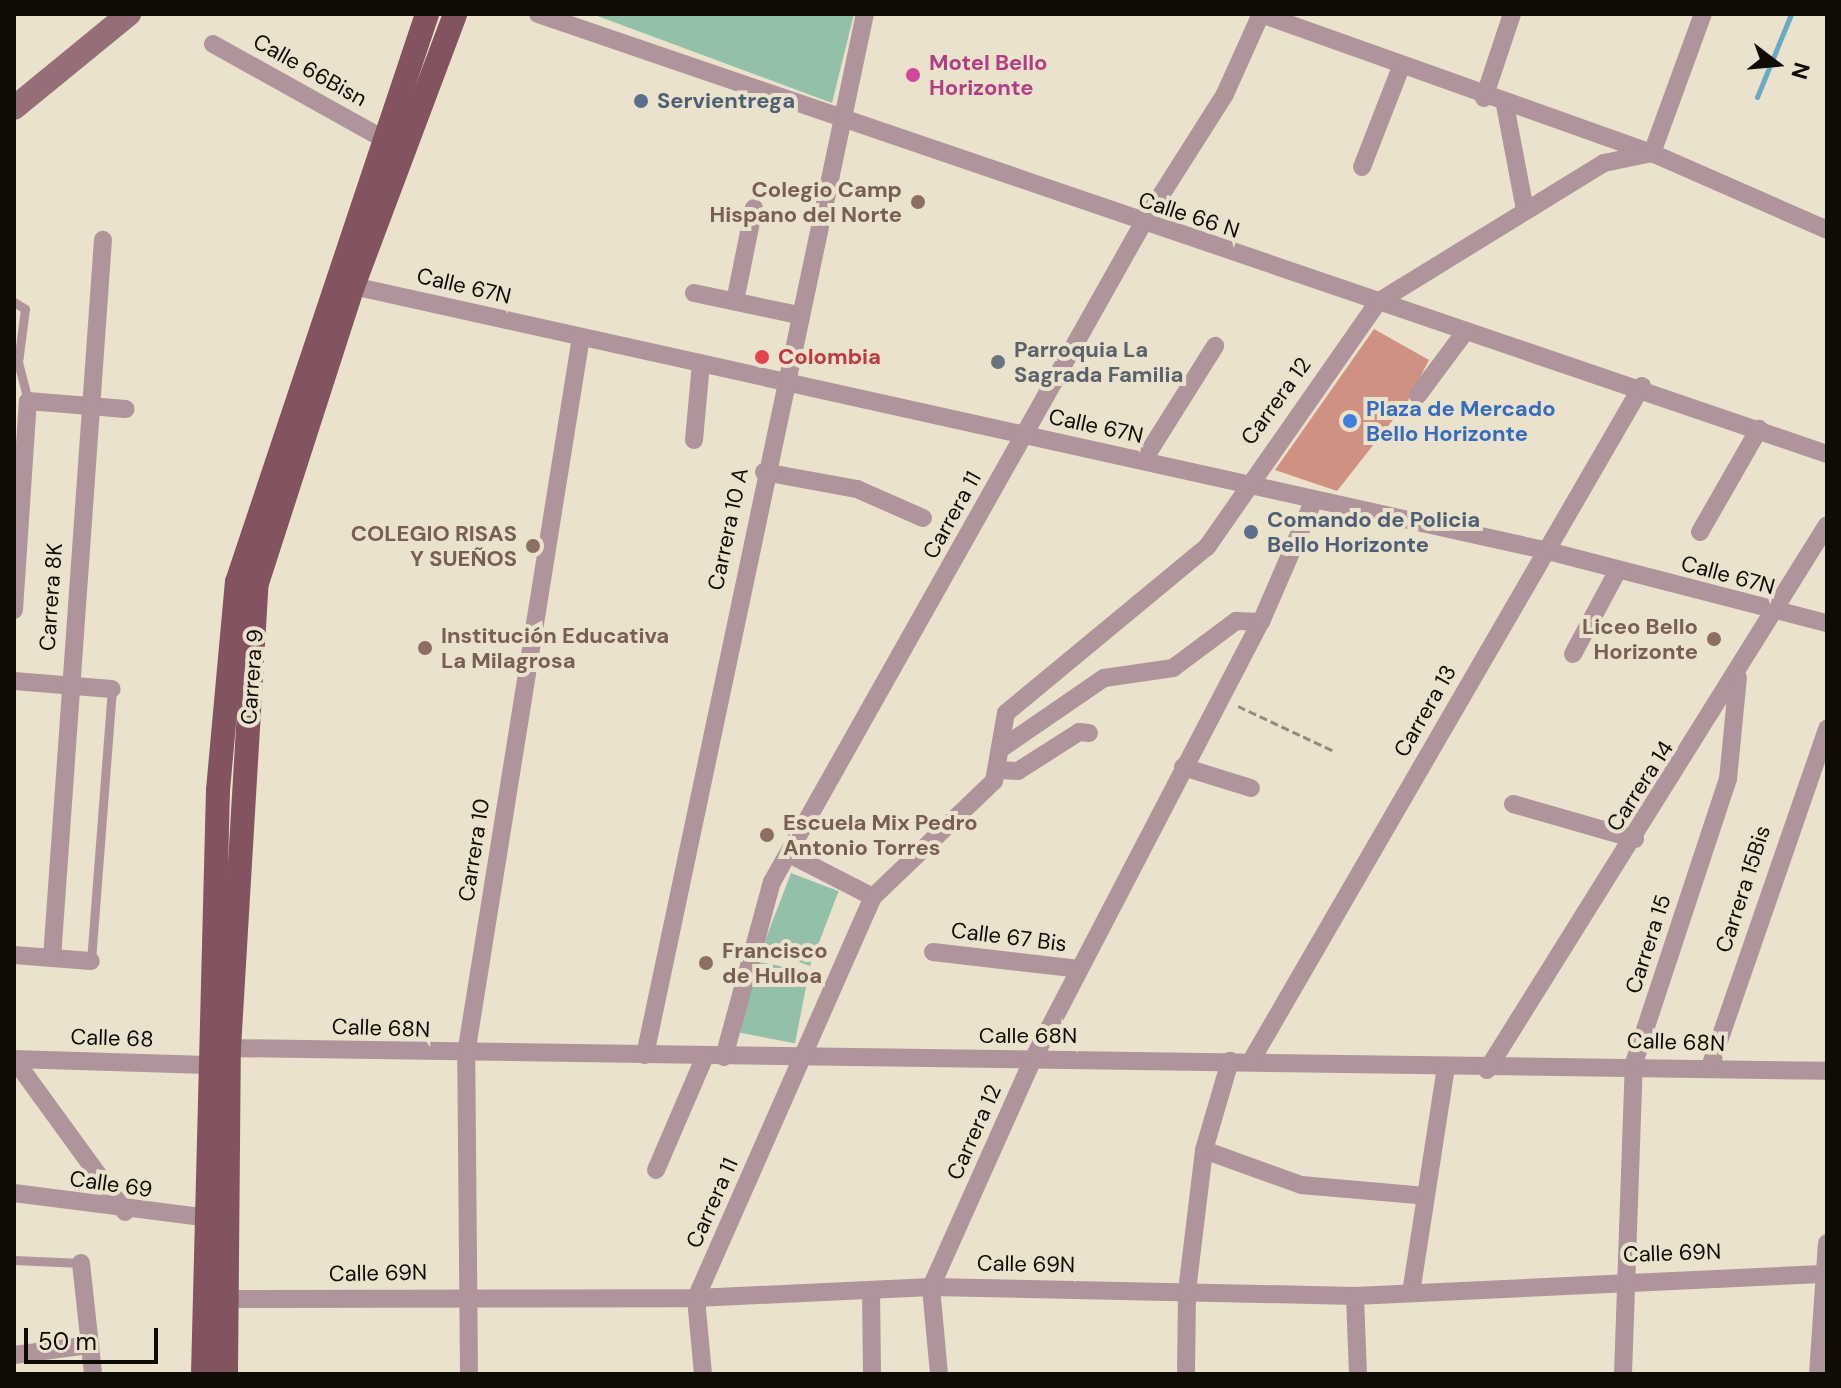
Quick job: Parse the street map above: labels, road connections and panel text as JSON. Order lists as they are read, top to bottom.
{
  "streets": {
    "main road": ["Carrera 9"],
    "street": [
      "Calle 66Bisn",
      "Calle 66 N",
      "Calle 67N",
      "Carrera 12",
      "Carrera 11",
      "Carrera 10 A",
      "Carrera 8K",
      "Carrera 13",
      "Carrera 14",
      "Carrera 10",
      "Carrera 15Bis",
      "Calle 67 Bis",
      "Carrera 15",
      "Calle 68N",
      "Calle 68",
      "Calle 69",
      "Calle 69N"
    ]
  },
  "crossings": [
    ["Calle 66Bisn", "Carrera 9"],
    ["Calle 66 N", "Carrera 12"],
    ["Calle 66 N", "Carrera 11"],
    ["Calle 66 N", "Carrera 10 A"],
    ["Calle 66 N", "Carrera 13"],
    ["Calle 67N", "Carrera 12"],
    ["Calle 67N", "Carrera 11"],
    ["Calle 67N", "Carrera 10 A"],
    ["Calle 67N", "Carrera 9"],
    ["Calle 67N", "Carrera 13"],
    ["Calle 67N", "Carrera 14"],
    ["Calle 67N", "Carrera 10"],
    ["Carrera 12", "Calle 67 Bis"],
    ["Carrera 12", "Calle 68N"],
    ["Carrera 12", "Calle 69N"],
    ["Carrera 11", "Calle 68N"],
    ["Carrera 11", "Calle 69N"],
    ["Carrera 10 A", "Calle 68N"],
    ["Carrera 9", "Calle 68N"],
    ["Carrera 9", "Calle 68"],
    ["Carrera 9", "Calle 69"],
    ["Carrera 9", "Calle 69N"],
    ["Carrera 13", "Calle 68N"],
    ["Carrera 14", "Carrera 15"],
    ["Carrera 14", "Calle 68N"],
    ["Carrera 10", "Calle 68N"],
    ["Carrera 10", "Calle 69N"],
    ["Carrera 15Bis", "Calle 68N"],
    ["Carrera 15", "Calle 68N"],
    ["Carrera 15", "Calle 69N"]
  ],
  "places": [
    "Motel Bello Horizonte",
    "Servientrega",
    "Colegio Camp Hispano del Norte",
    "Colombia",
    "Parroquia La Sagrada Familia",
    "Plaza de Mercado Bello Horizonte",
    "Comando de Policia Bello Horizonte",
    "COLEGIO RISAS Y SUEÑOS",
    "Liceo Bello Horizonte",
    "Institución Educativa La Milagrosa",
    "Escuela Mix Pedro Antonio Torres",
    "Francisco de Hulloa"
  ],
  "scale_bar": "50 m",
  "north": "right"
}
